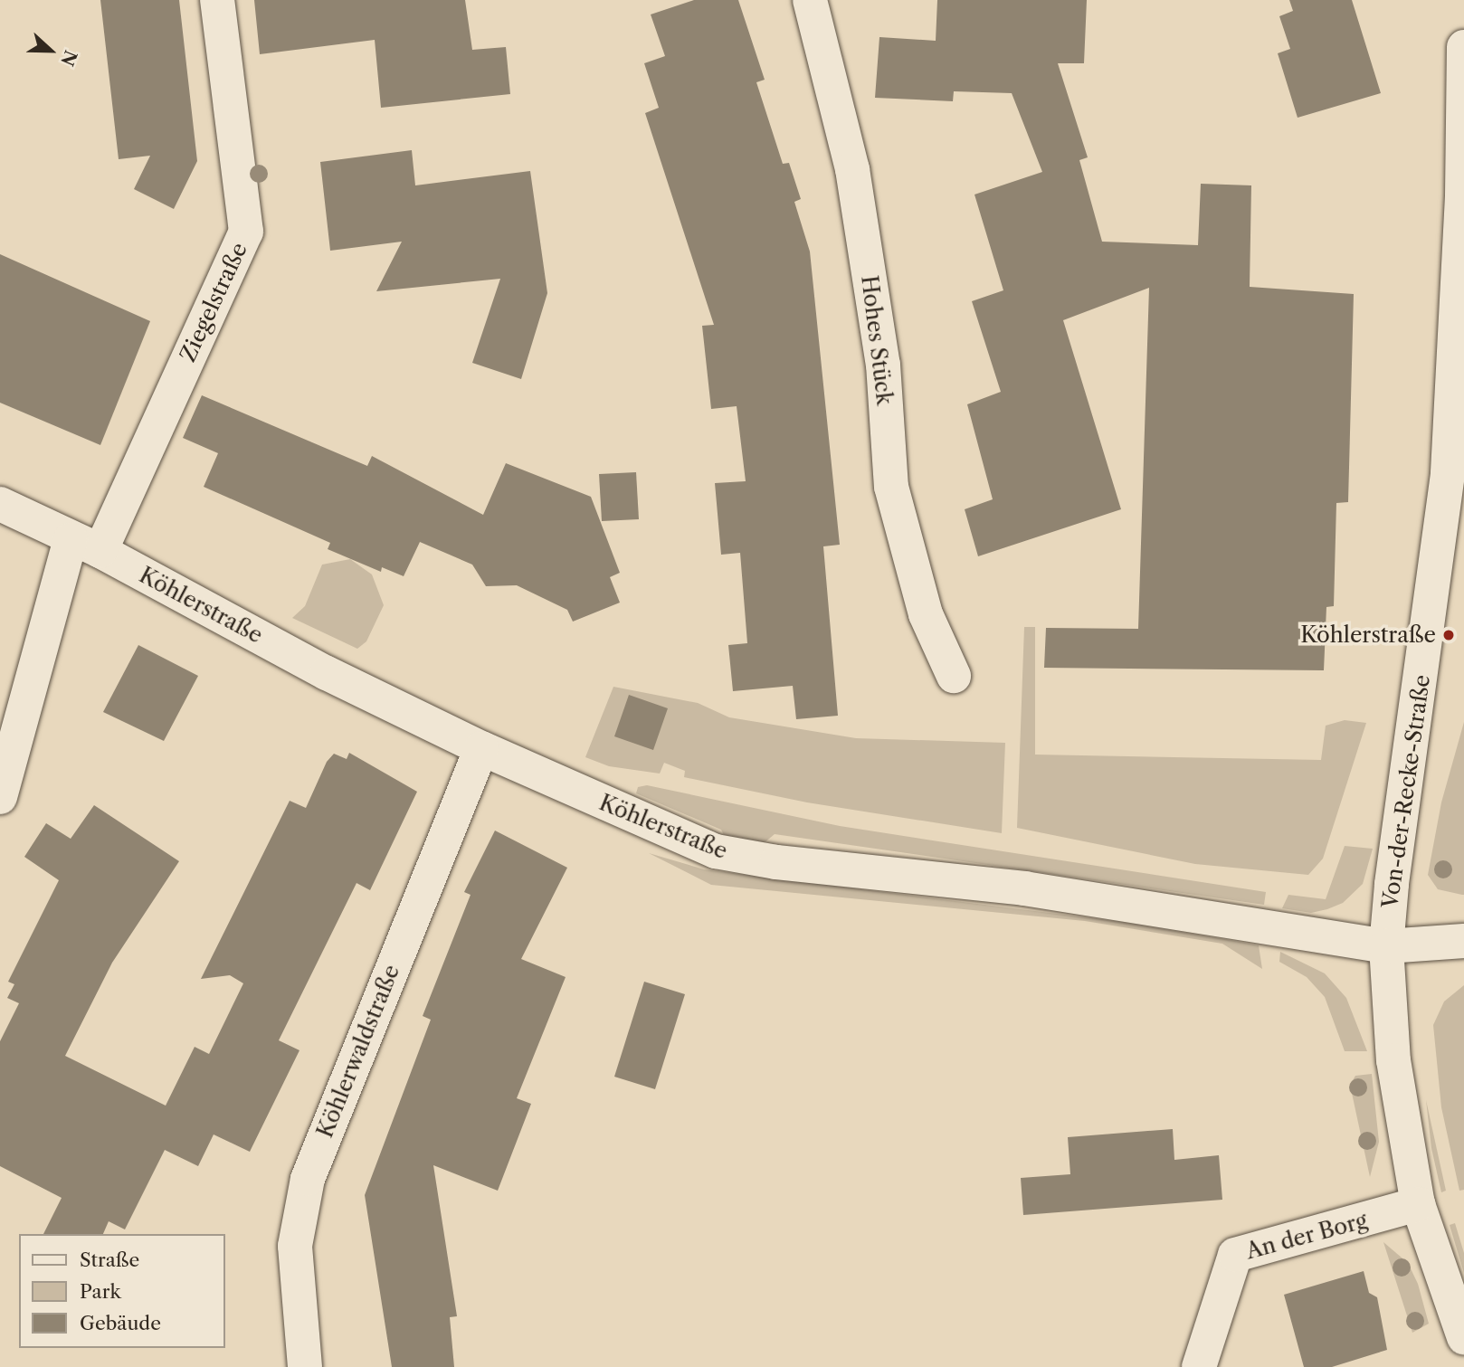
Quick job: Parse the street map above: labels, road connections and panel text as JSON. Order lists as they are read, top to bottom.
{
  "streets": {
    "street": [
      "Ziegelstraße",
      "Hohes Stück",
      "Köhlerstraße",
      "Von-der-Recke-Straße",
      "Köhlerwaldstraße",
      "An der Borg"
    ]
  },
  "crossings": [
    ["Ziegelstraße", "Köhlerstraße"],
    ["Köhlerstraße", "Von-der-Recke-Straße"],
    ["Köhlerstraße", "Köhlerwaldstraße"],
    ["Von-der-Recke-Straße", "An der Borg"]
  ],
  "places": ["Köhlerstraße"],
  "legend": ["Straße", "Park", "Gebäude"],
  "north": "right"
}
